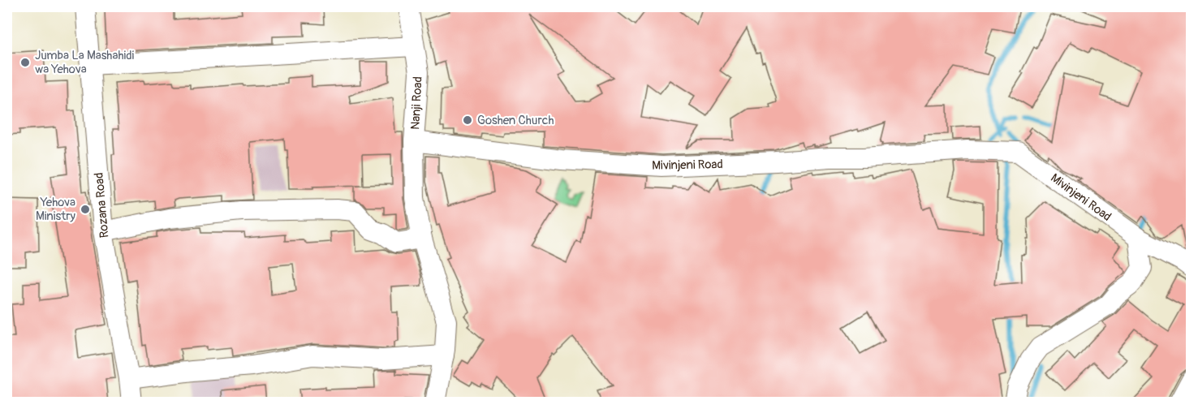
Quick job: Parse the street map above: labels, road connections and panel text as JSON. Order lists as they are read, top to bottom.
{
  "streets": {
    "street": ["Nanji Road", "Mivinjeni Road", "Rozana Road"]
  },
  "crossings": [
    ["Nanji Road", "Mivinjeni Road"]
  ],
  "places": ["Jumba La Mashahidi wa Yehova", "Goshen Church", "Yehova Ministry"]
}
